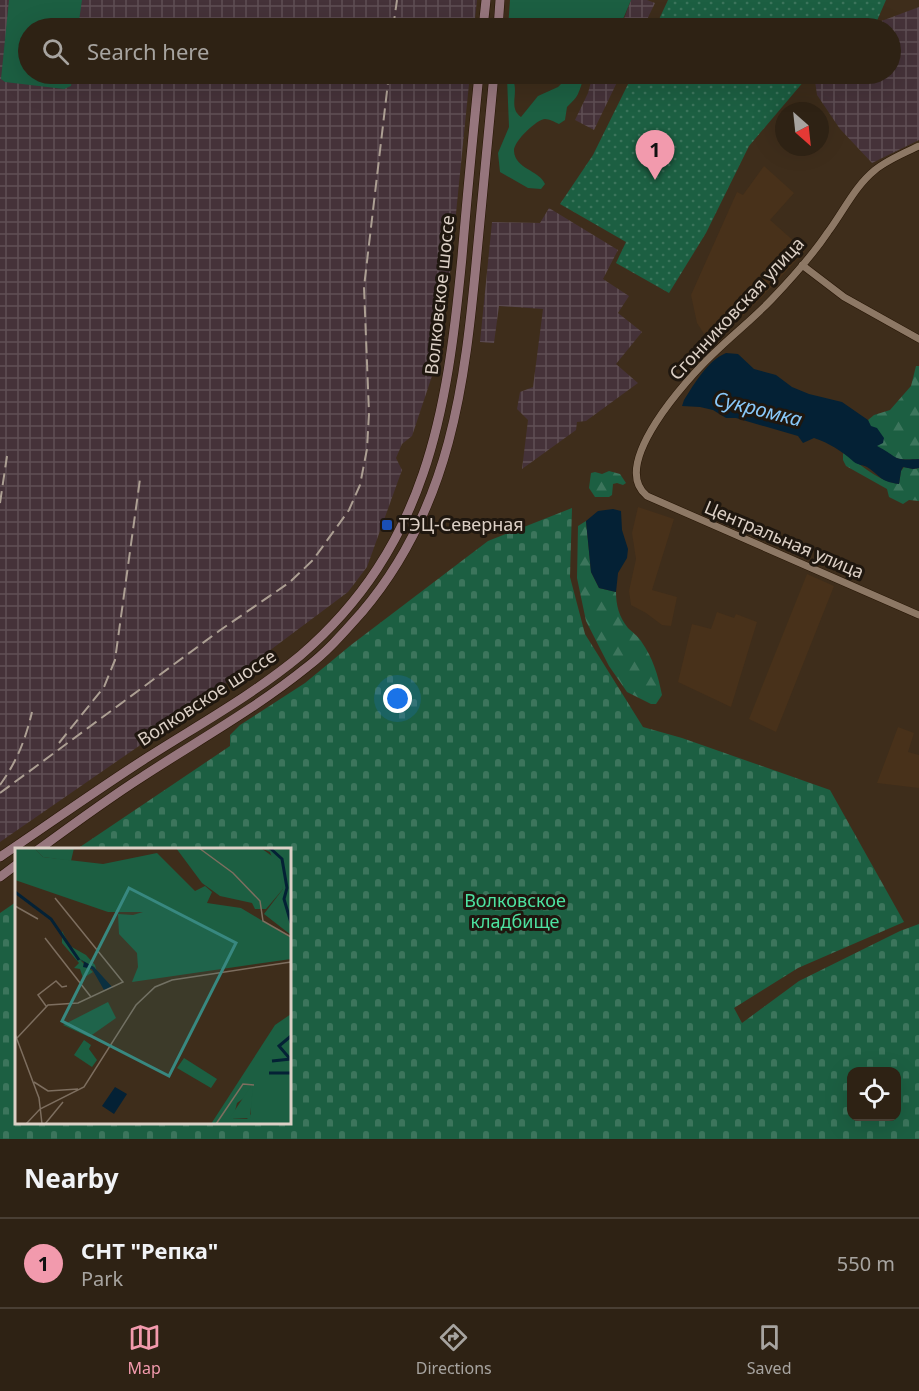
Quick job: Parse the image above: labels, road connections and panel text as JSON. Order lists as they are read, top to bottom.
{
  "streets": {
    "main road": ["Волковское шоссе"],
    "street": ["Сгонниковская улица", "Центральная улица"]
  },
  "crossings": [
    ["Сгонниковская улица", "Центральная улица"]
  ],
  "water": ["Сукромка"],
  "parks": ["Волковское кладбище"],
  "places": {
    "transit": ["ТЭЦ-Северная"]
  },
  "north": "bottom right",
  "page": {
    "search": "Search here",
    "pins": "1",
    "heading": "Nearby",
    "list": [
      {
        "mark": "1",
        "name": "СНТ \"Репка\"",
        "note": "Park",
        "value": "550 m"
      }
    ],
    "nav": ["Map", "Directions", "Saved"]
  }
}
